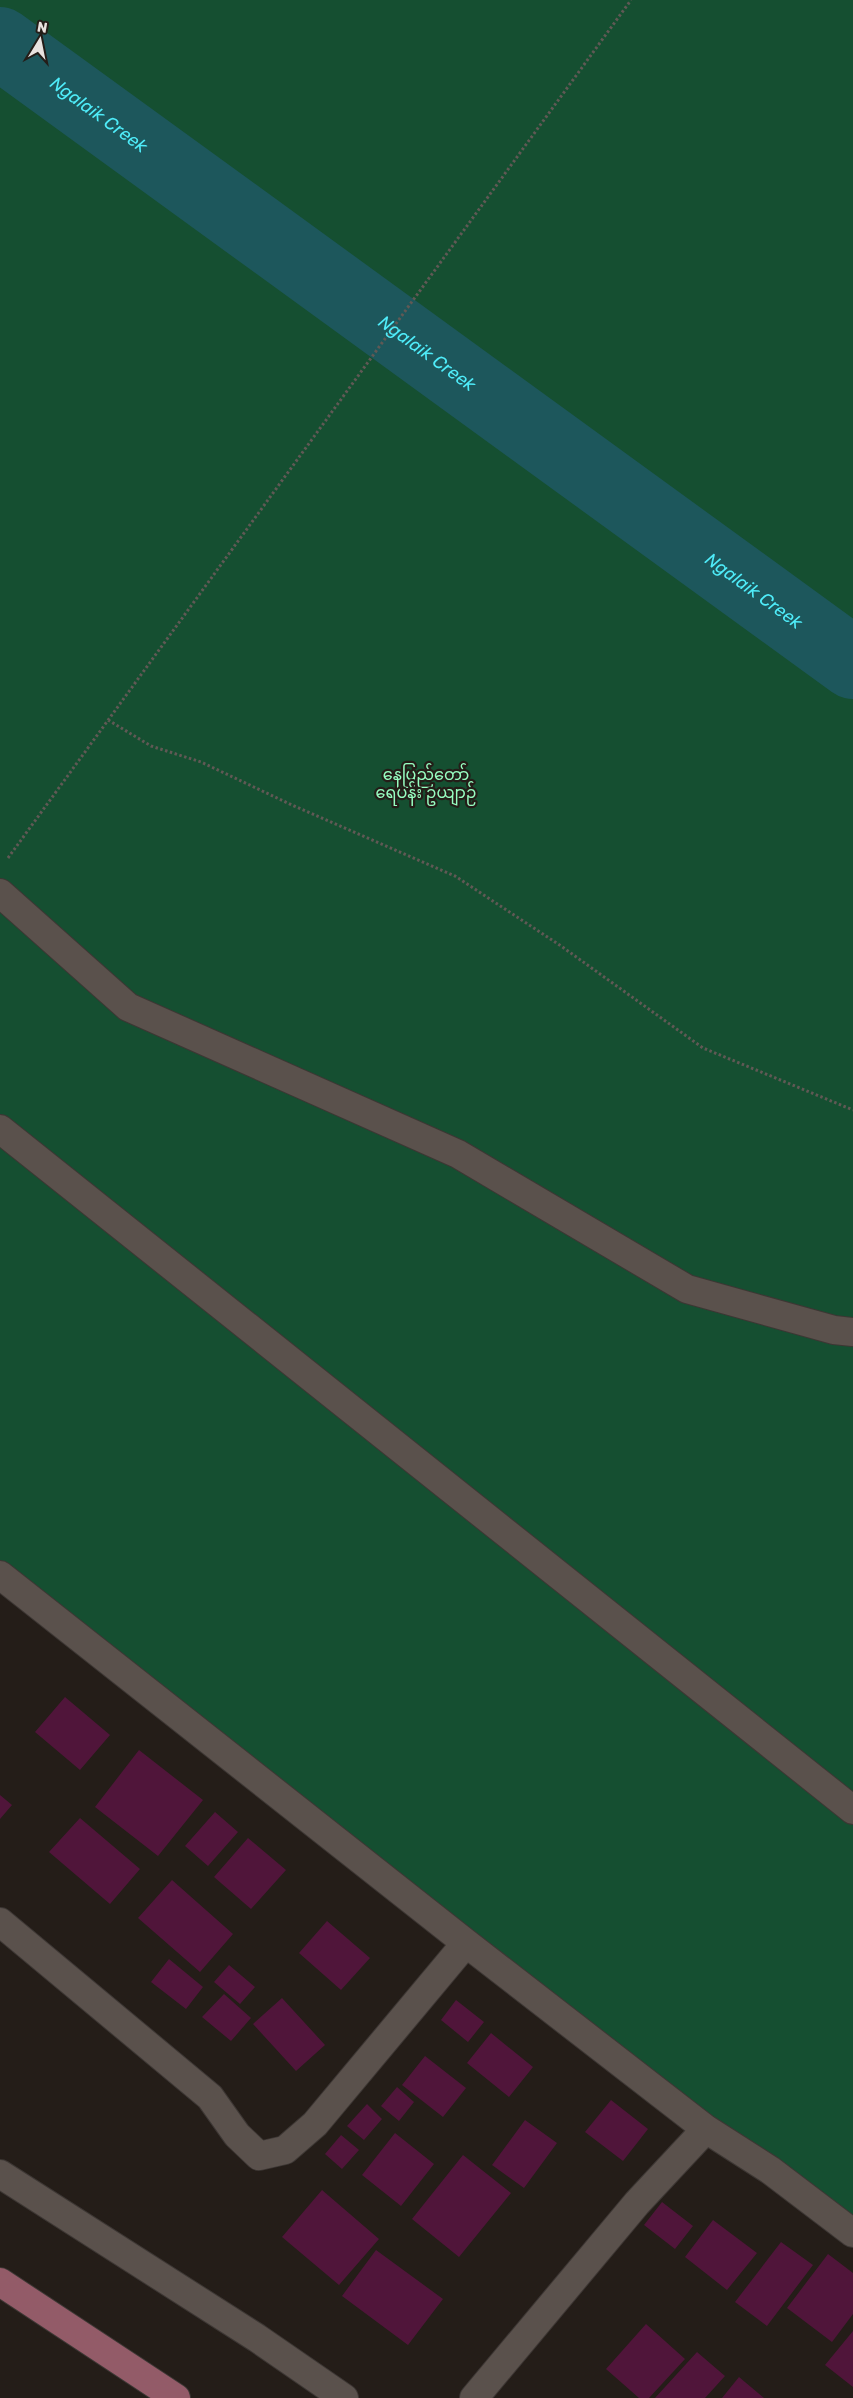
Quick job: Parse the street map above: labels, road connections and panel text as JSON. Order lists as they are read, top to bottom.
{
  "water": ["Ngalaik Creek"],
  "parks": ["နေပြည်တော် ရေပန်း ဥယျာဉ်"],
  "north": "top"
}
